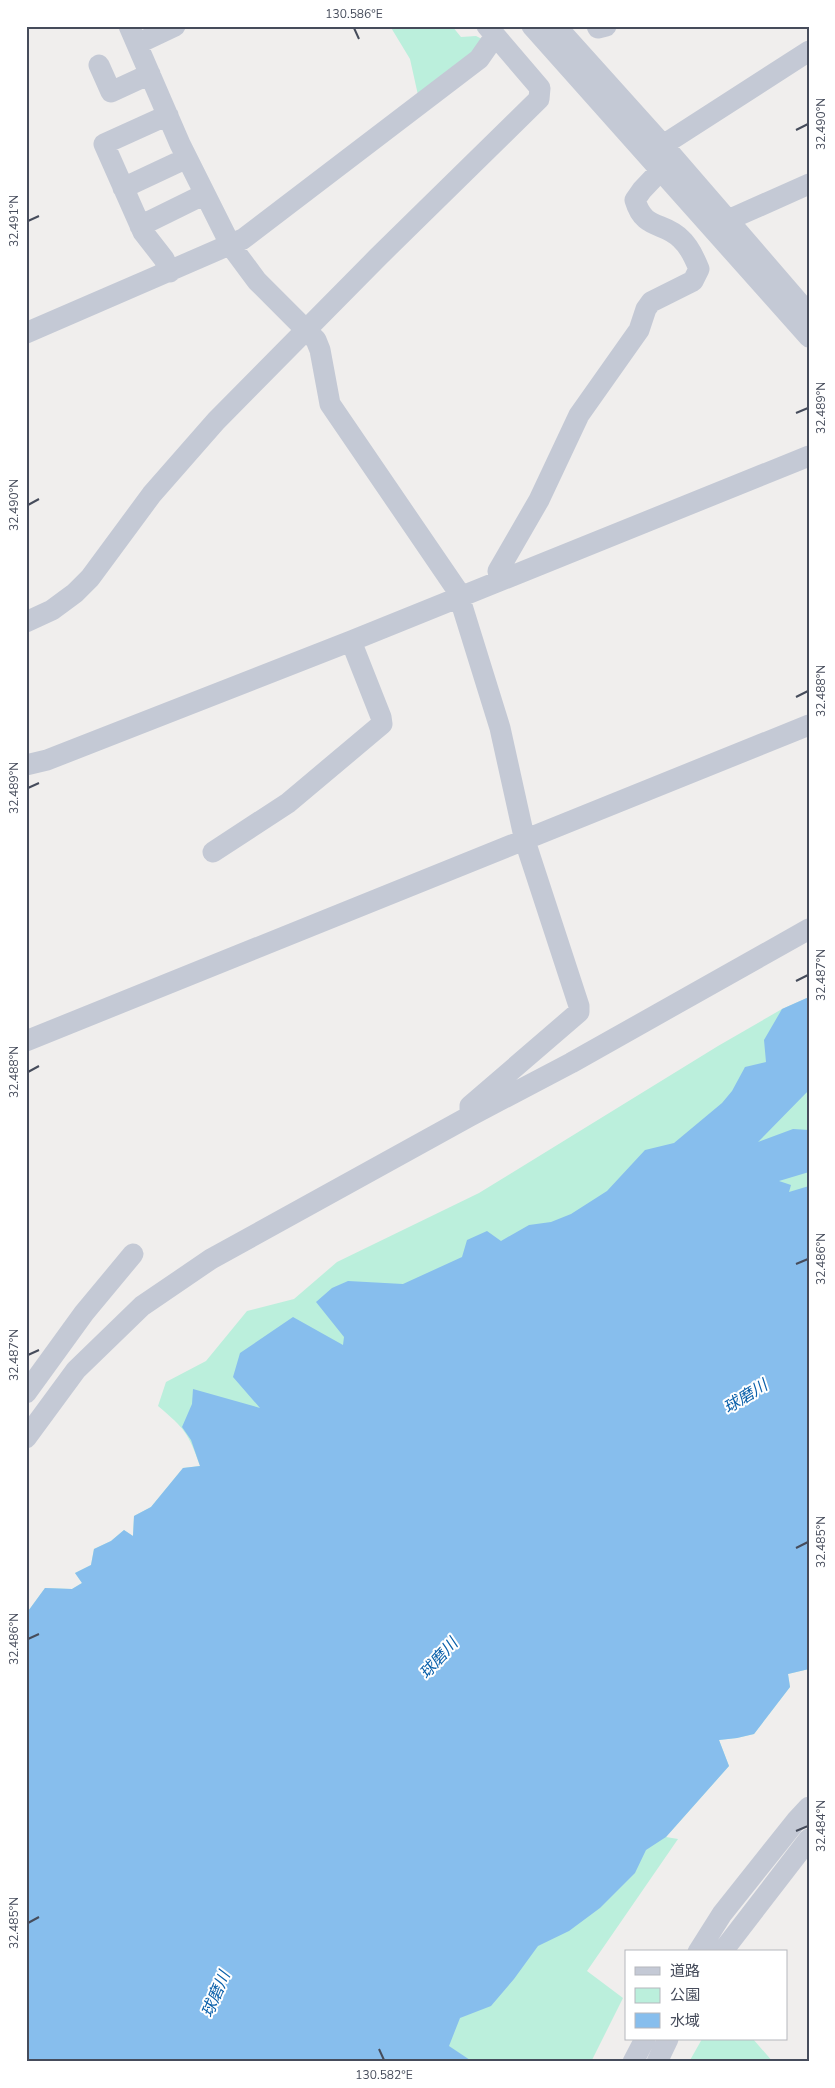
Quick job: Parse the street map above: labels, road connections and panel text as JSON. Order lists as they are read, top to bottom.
{
  "water": ["球磨川"],
  "legend": ["道路", "公園", "水域"],
  "coordinates": [
    "130.586°E",
    "32.490°N",
    "32.491°N",
    "32.489°N",
    "32.488°N",
    "32.487°N",
    "32.486°N",
    "32.485°N",
    "32.484°N",
    "130.582°E"
  ]
}
